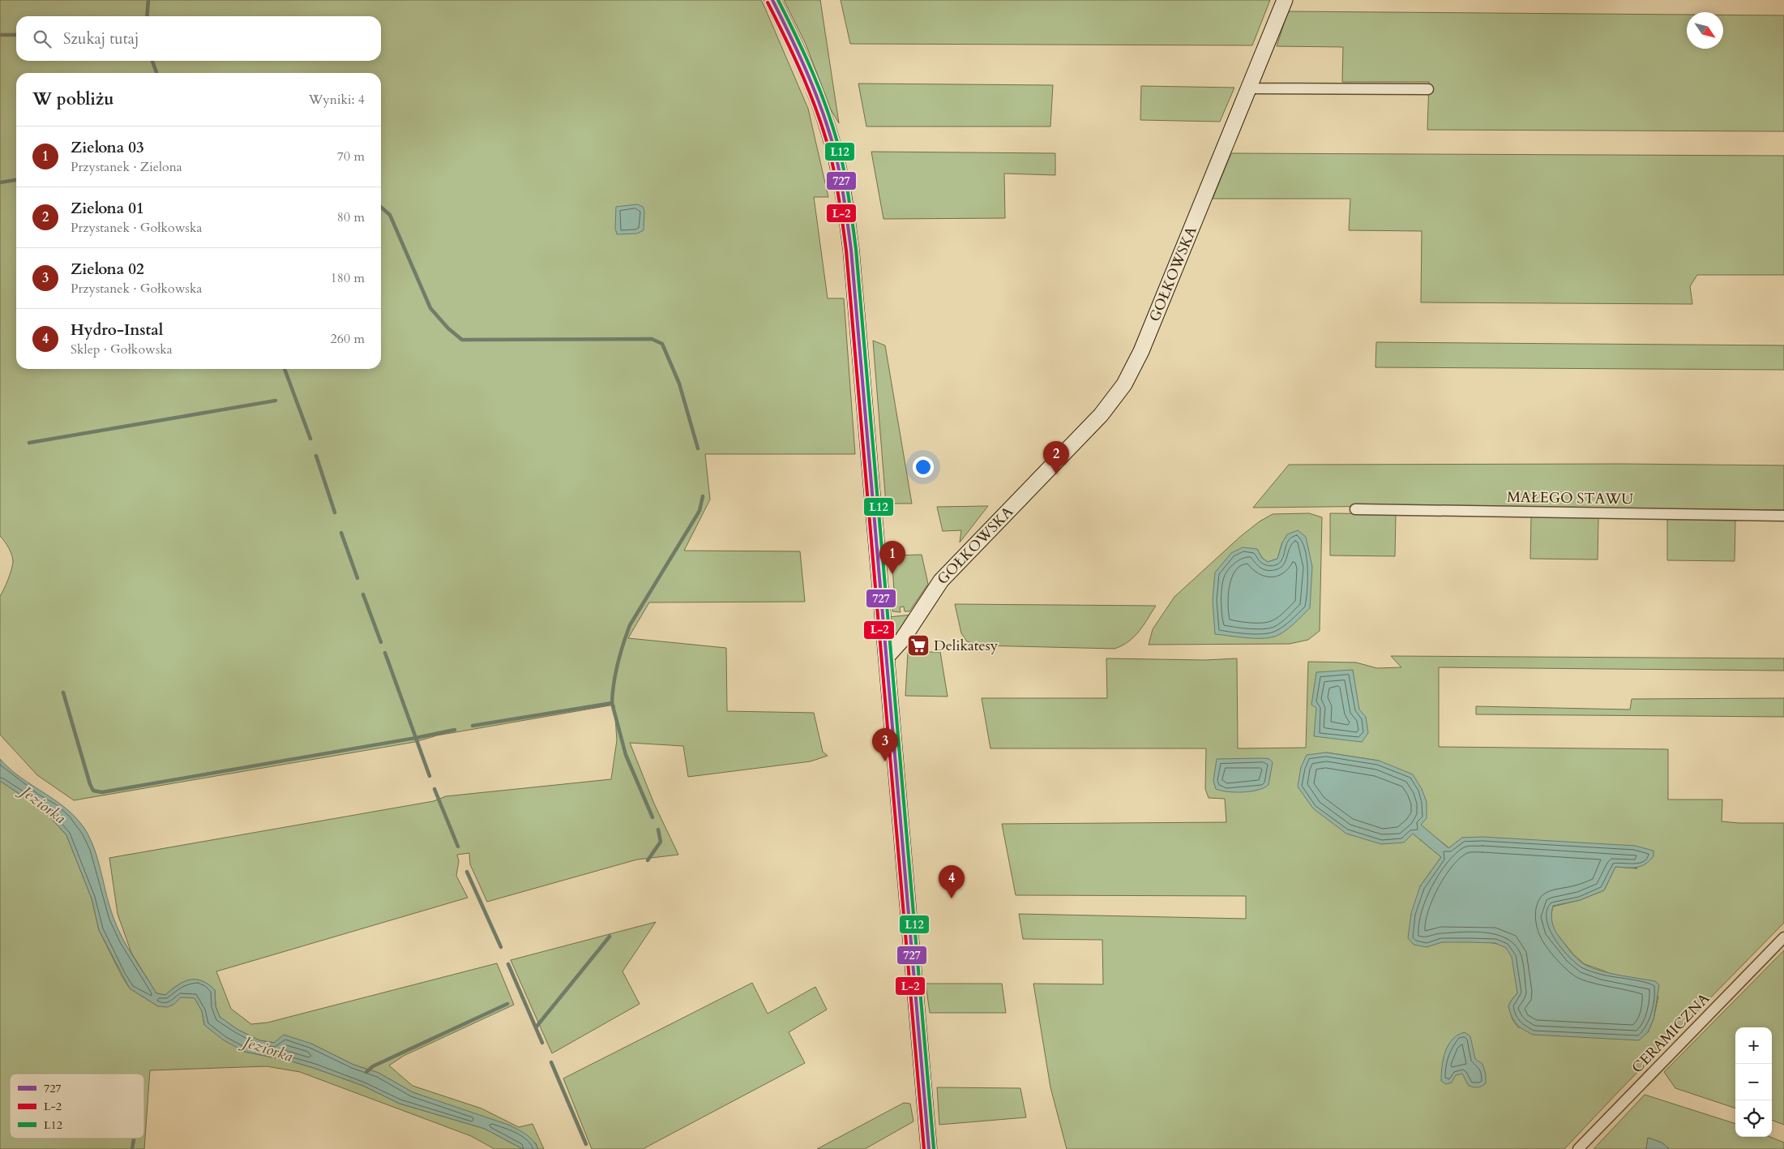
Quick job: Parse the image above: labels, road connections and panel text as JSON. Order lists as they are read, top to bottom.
{
  "streets": {
    "street": ["GOŁKOWSKA", "MAŁEGO STAWU", "CERAMICZNA"]
  },
  "water": ["Jeziorka"],
  "places": {
    "supermarket": ["Delikatesy"]
  },
  "lines": ["transit line 727", "transit line L12", "transit line L-2"],
  "legend": ["727", "L-2", "L12"],
  "north": "bottom right",
  "page": {
    "search": "Szukaj tutaj",
    "heading": ["W pobliżu", "Wyniki: 4"],
    "list": [
      {
        "mark": "1",
        "name": "Zielona 03",
        "note": "Przystanek · Zielona",
        "value": "70 m"
      },
      {
        "mark": "2",
        "name": "Zielona 01",
        "note": "Przystanek · Gołkowska",
        "value": "80 m"
      },
      {
        "mark": "3",
        "name": "Zielona 02",
        "note": "Przystanek · Gołkowska",
        "value": "180 m"
      },
      {
        "mark": "4",
        "name": "Hydro-Instal",
        "note": "Sklep · Gołkowska",
        "value": "260 m"
      }
    ],
    "pins": [
      "2",
      "1",
      "3",
      "4"
    ],
    "map_buttons": ["+", "−"]
  }
}
